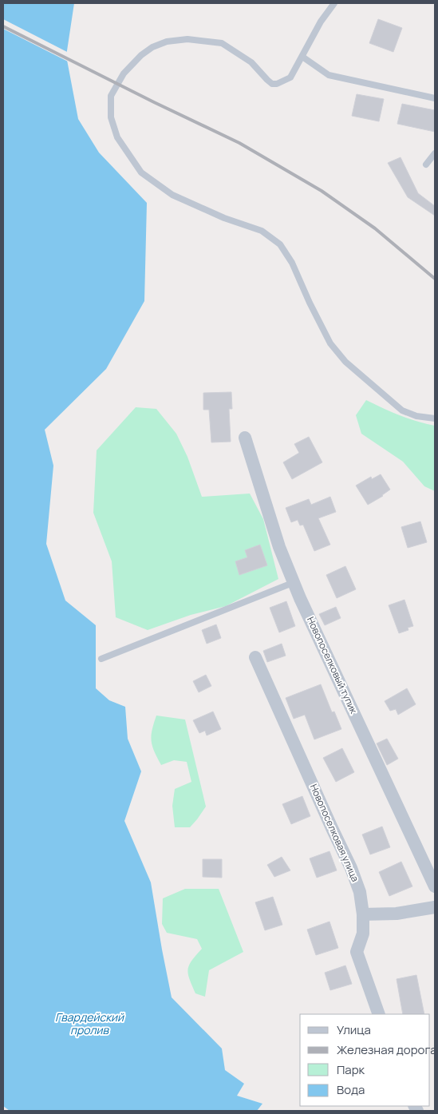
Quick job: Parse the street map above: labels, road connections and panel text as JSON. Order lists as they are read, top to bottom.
{
  "streets": {
    "street": ["Новопоселковый тупик", "Новопоселковая улица"]
  },
  "water": ["Гвардейский пролив"],
  "legend": [
    "Улица",
    "Железная дорога",
    "Парк",
    "Вода"
  ]
}
